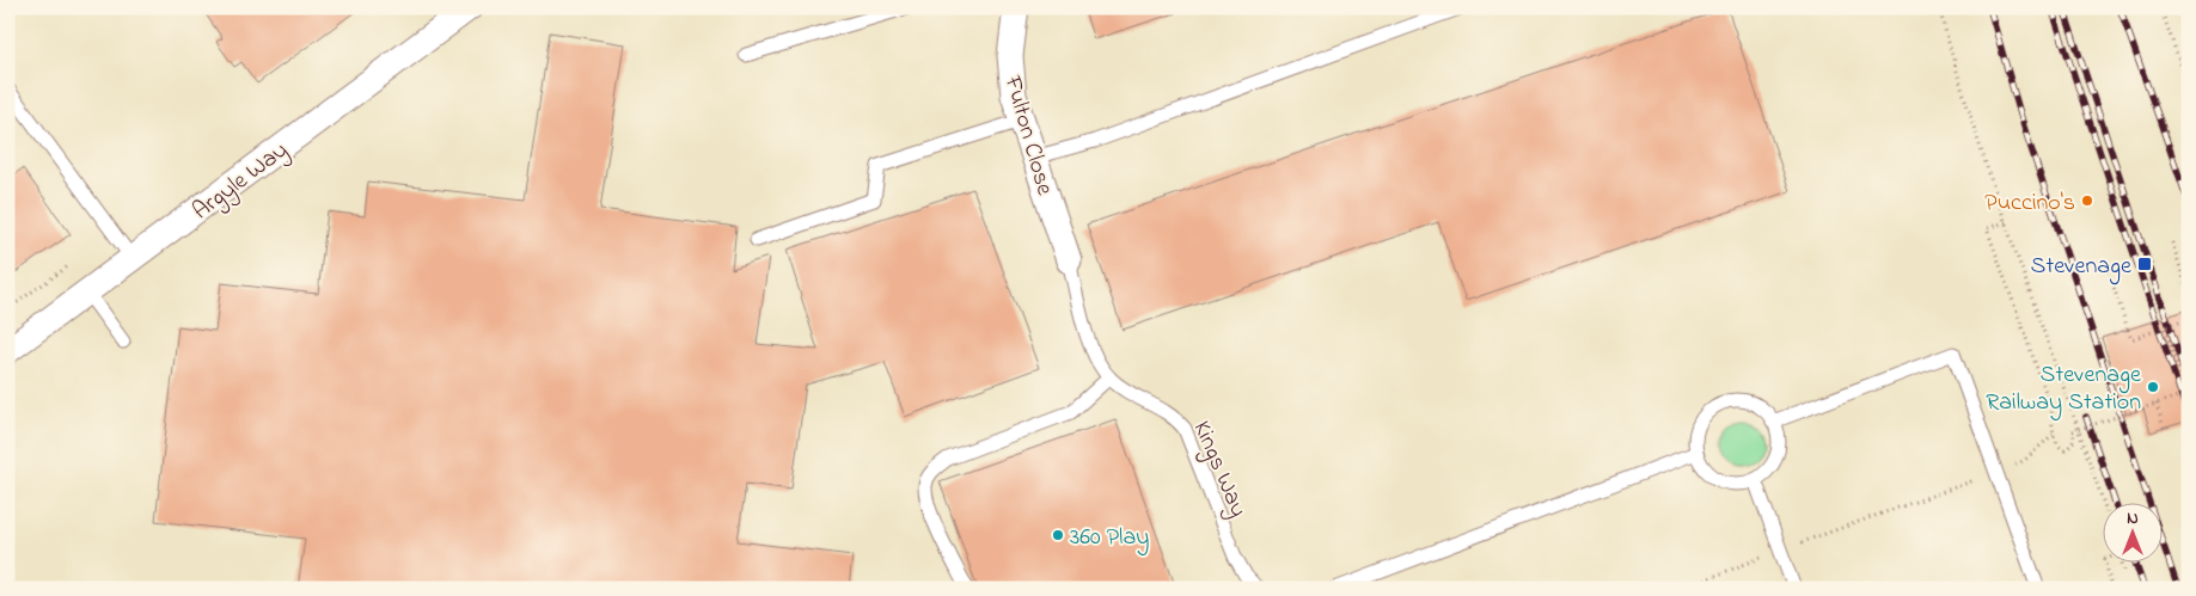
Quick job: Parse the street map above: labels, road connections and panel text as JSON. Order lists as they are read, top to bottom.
{
  "streets": {
    "street": ["Fulton Close", "Argyle Way"],
    "lane": ["Kings Way"]
  },
  "crossings": [
    ["Fulton Close", "Kings Way"]
  ],
  "places": {
    "other": ["Puccino's", "Stevenage Railway Station", "360 Play"],
    "transit": ["Stevenage"]
  },
  "north": "top"
}
